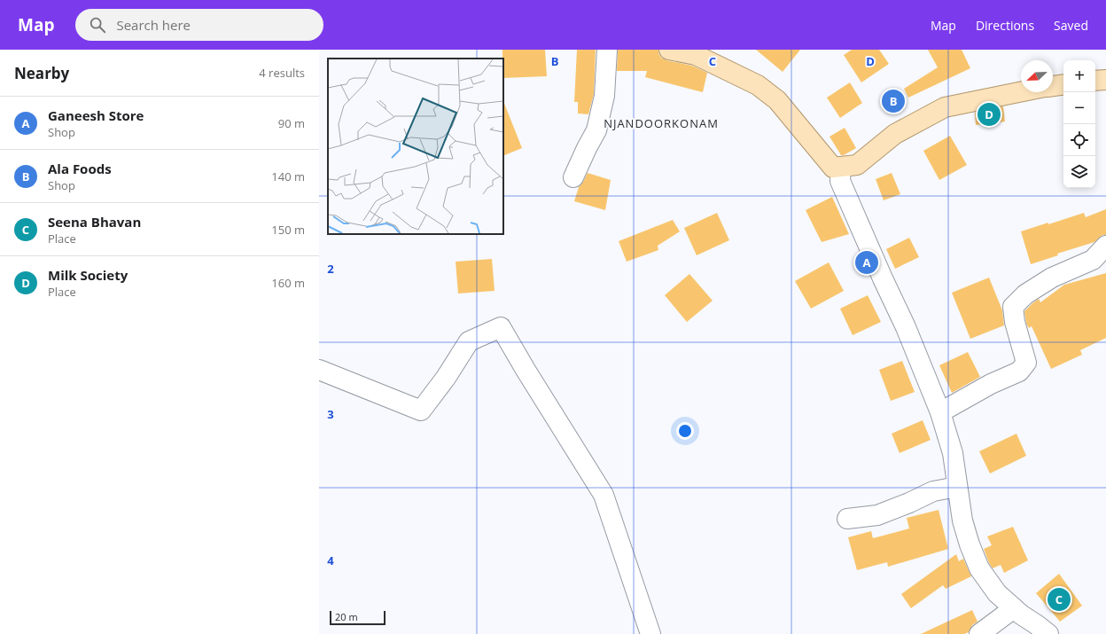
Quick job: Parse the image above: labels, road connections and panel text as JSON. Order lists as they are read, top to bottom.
{
  "districts": ["NJANDOORKONAM"],
  "scale_bar": "20 m",
  "north": "bottom left",
  "page": {
    "header": "Map",
    "search": "Search here",
    "nav": ["Map", "Directions", "Saved"],
    "heading": ["Nearby", "4 results"],
    "map_buttons": ["+", "−"],
    "pins": [
      "B",
      "D",
      "A",
      "C"
    ],
    "list": [
      {
        "mark": "A",
        "name": "Ganeesh Store",
        "note": "Shop",
        "value": "90 m"
      },
      {
        "mark": "B",
        "name": "Ala Foods",
        "note": "Shop",
        "value": "140 m"
      },
      {
        "mark": "C",
        "name": "Seena Bhavan",
        "note": "Place",
        "value": "150 m"
      },
      {
        "mark": "D",
        "name": "Milk Society",
        "note": "Place",
        "value": "160 m"
      }
    ],
    "scale": "20 m"
  },
  "grid": {
    "columns": ["B", "C", "D"],
    "rows": ["2", "3", "4"]
  }
}
